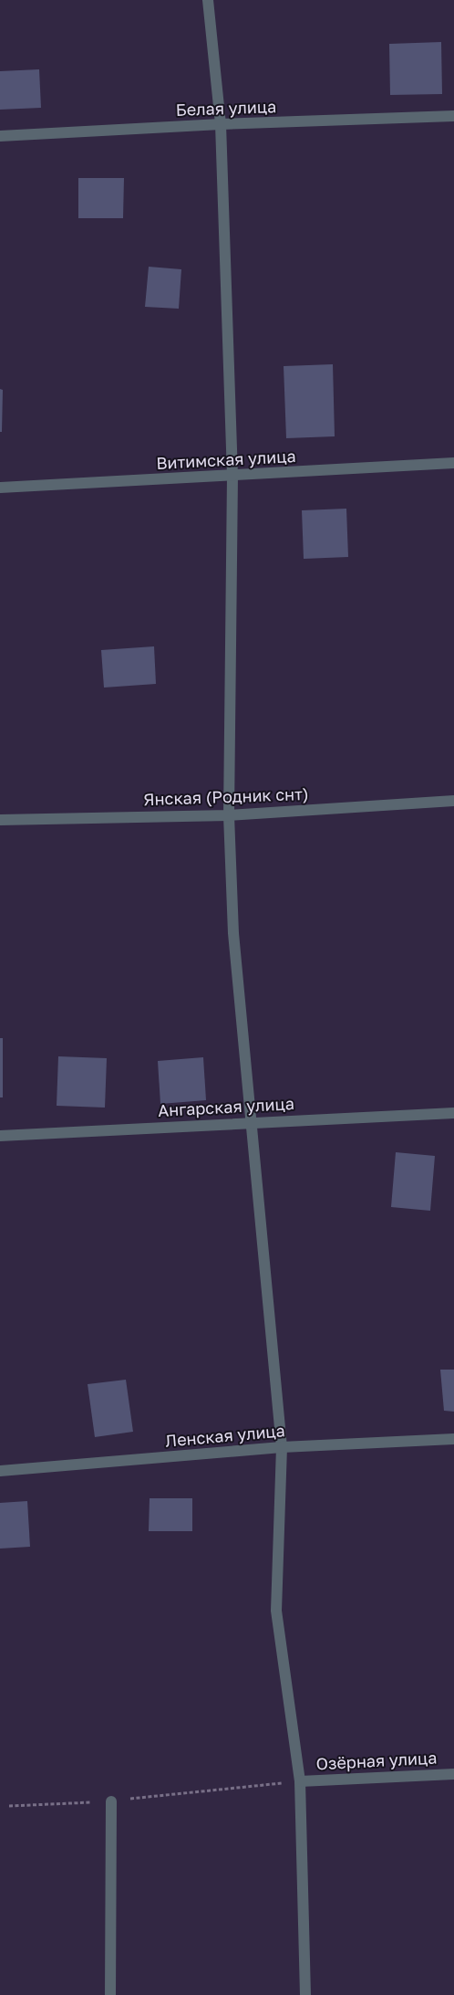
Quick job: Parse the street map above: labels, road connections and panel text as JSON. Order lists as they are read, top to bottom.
{
  "streets": {
    "street": [
      "Белая улица",
      "Витимская улица",
      "Янская (Родник снт)",
      "Ангарская улица",
      "Ленская улица",
      "Озёрная улица"
    ]
  }
}
